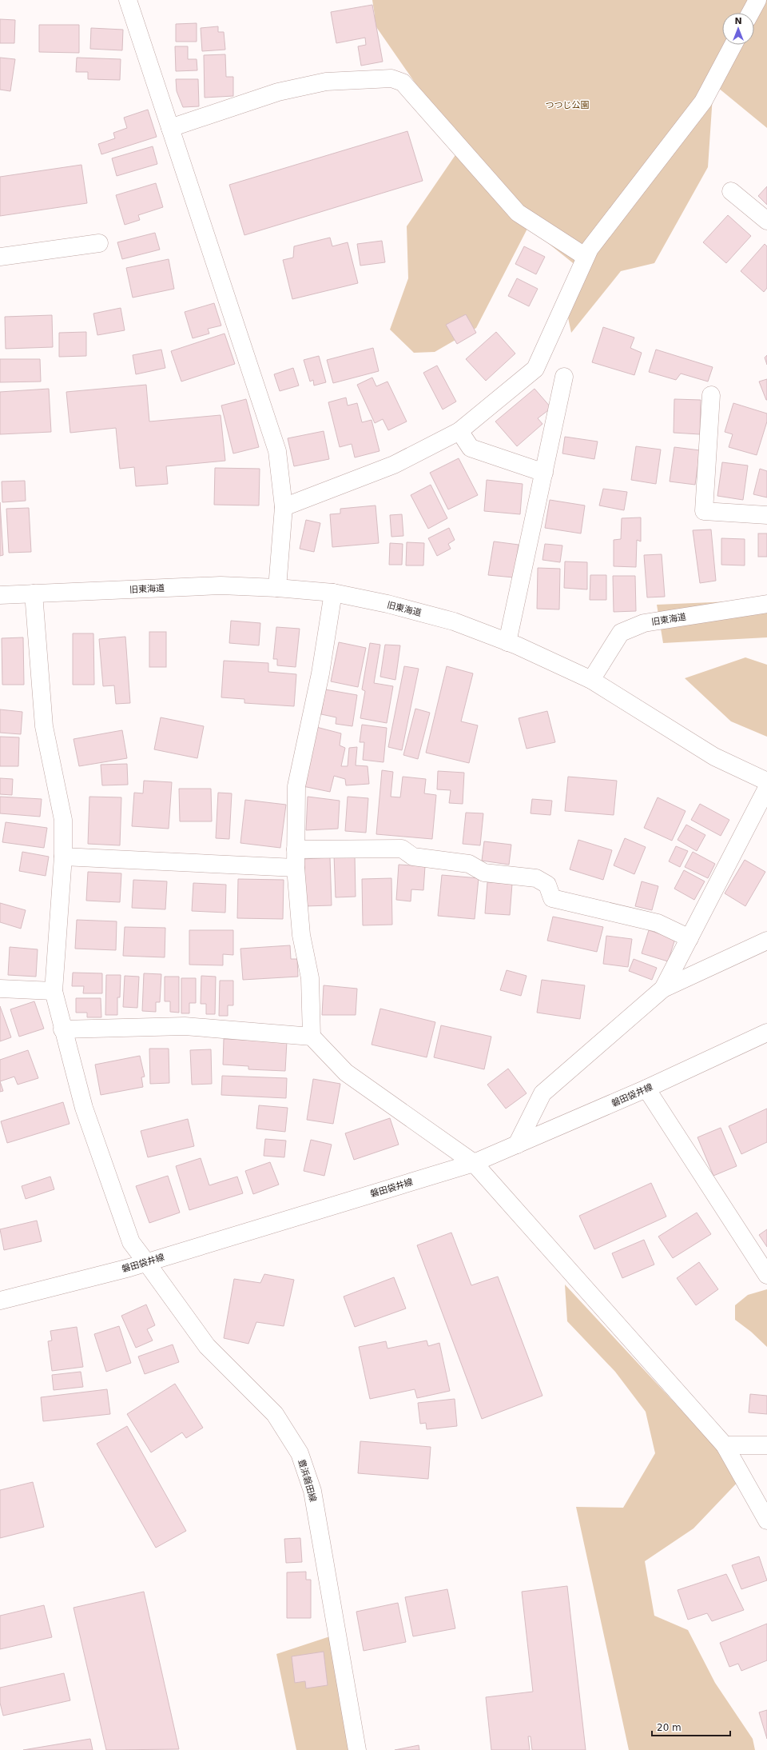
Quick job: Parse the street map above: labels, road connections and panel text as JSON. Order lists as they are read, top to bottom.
{
  "streets": {
    "street": ["旧東海道", "磐田袋井線", "豊浜磐田線"]
  },
  "crossings": [
    ["旧東海道", "豊浜磐田線"],
    ["磐田袋井線", "豊浜磐田線"]
  ],
  "parks": ["つつじ公園"],
  "scale_bar": "20 m",
  "north": "top"
}
